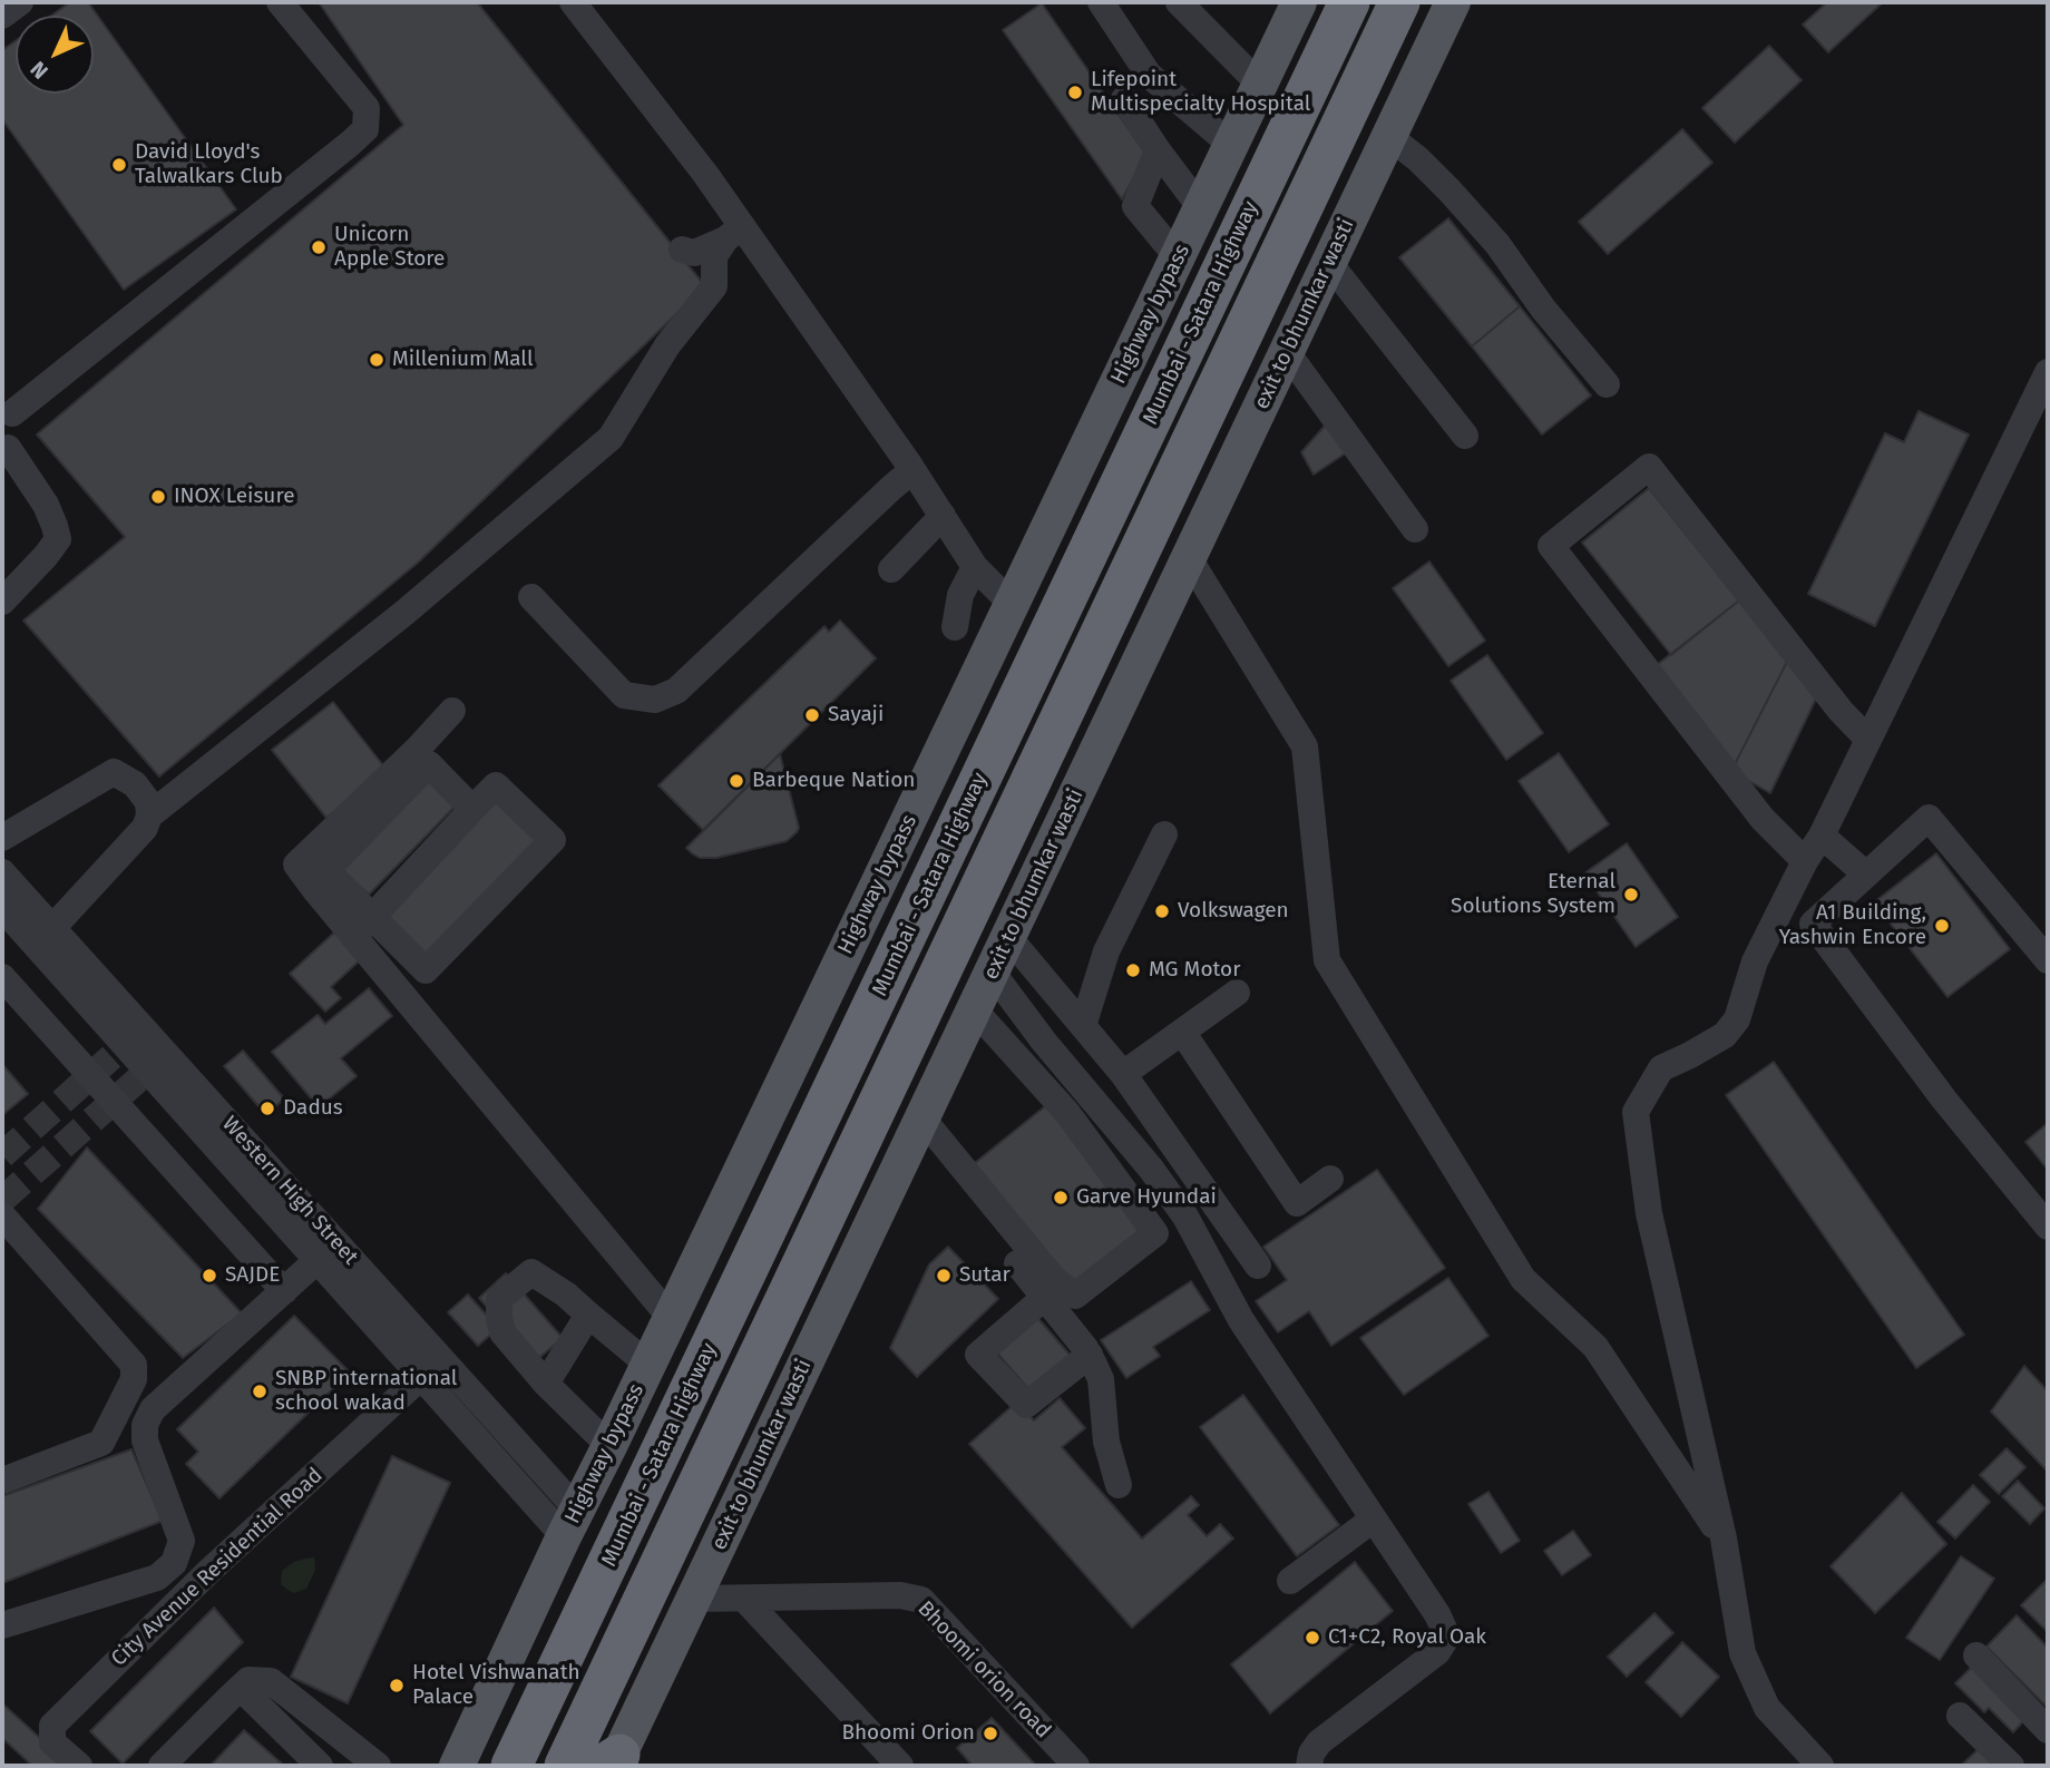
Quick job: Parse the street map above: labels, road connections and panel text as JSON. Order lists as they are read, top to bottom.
{
  "streets": {
    "highway": ["Mumbai - Satara Highway"],
    "main road": ["Highway bypass", "exit to bhumkar wasti"],
    "street": ["Western High Street", "City Avenue Residential Road", "Bhoomi orion road"]
  },
  "crossings": [
    ["Highway bypass", "Western High Street"],
    ["exit to bhumkar wasti", "Bhoomi orion road"],
    ["Western High Street", "City Avenue Residential Road"]
  ],
  "places": [
    "Lifepoint Multispecialty Hospital",
    "David Lloyd's Talwalkars Club",
    "Unicorn Apple Store",
    "Millenium Mall",
    "INOX Leisure",
    "Sayaji",
    "Barbeque Nation",
    "Eternal Solutions System",
    "Volkswagen",
    "A1 Building, Yashwin Encore",
    "MG Motor",
    "Dadus",
    "Garve Hyundai",
    "SAJDE",
    "Sutar",
    "SNBP international school wakad",
    "C1+C2, Royal Oak",
    "Hotel Vishwanath Palace",
    "Bhoomi Orion"
  ],
  "north": "bottom left"
}
